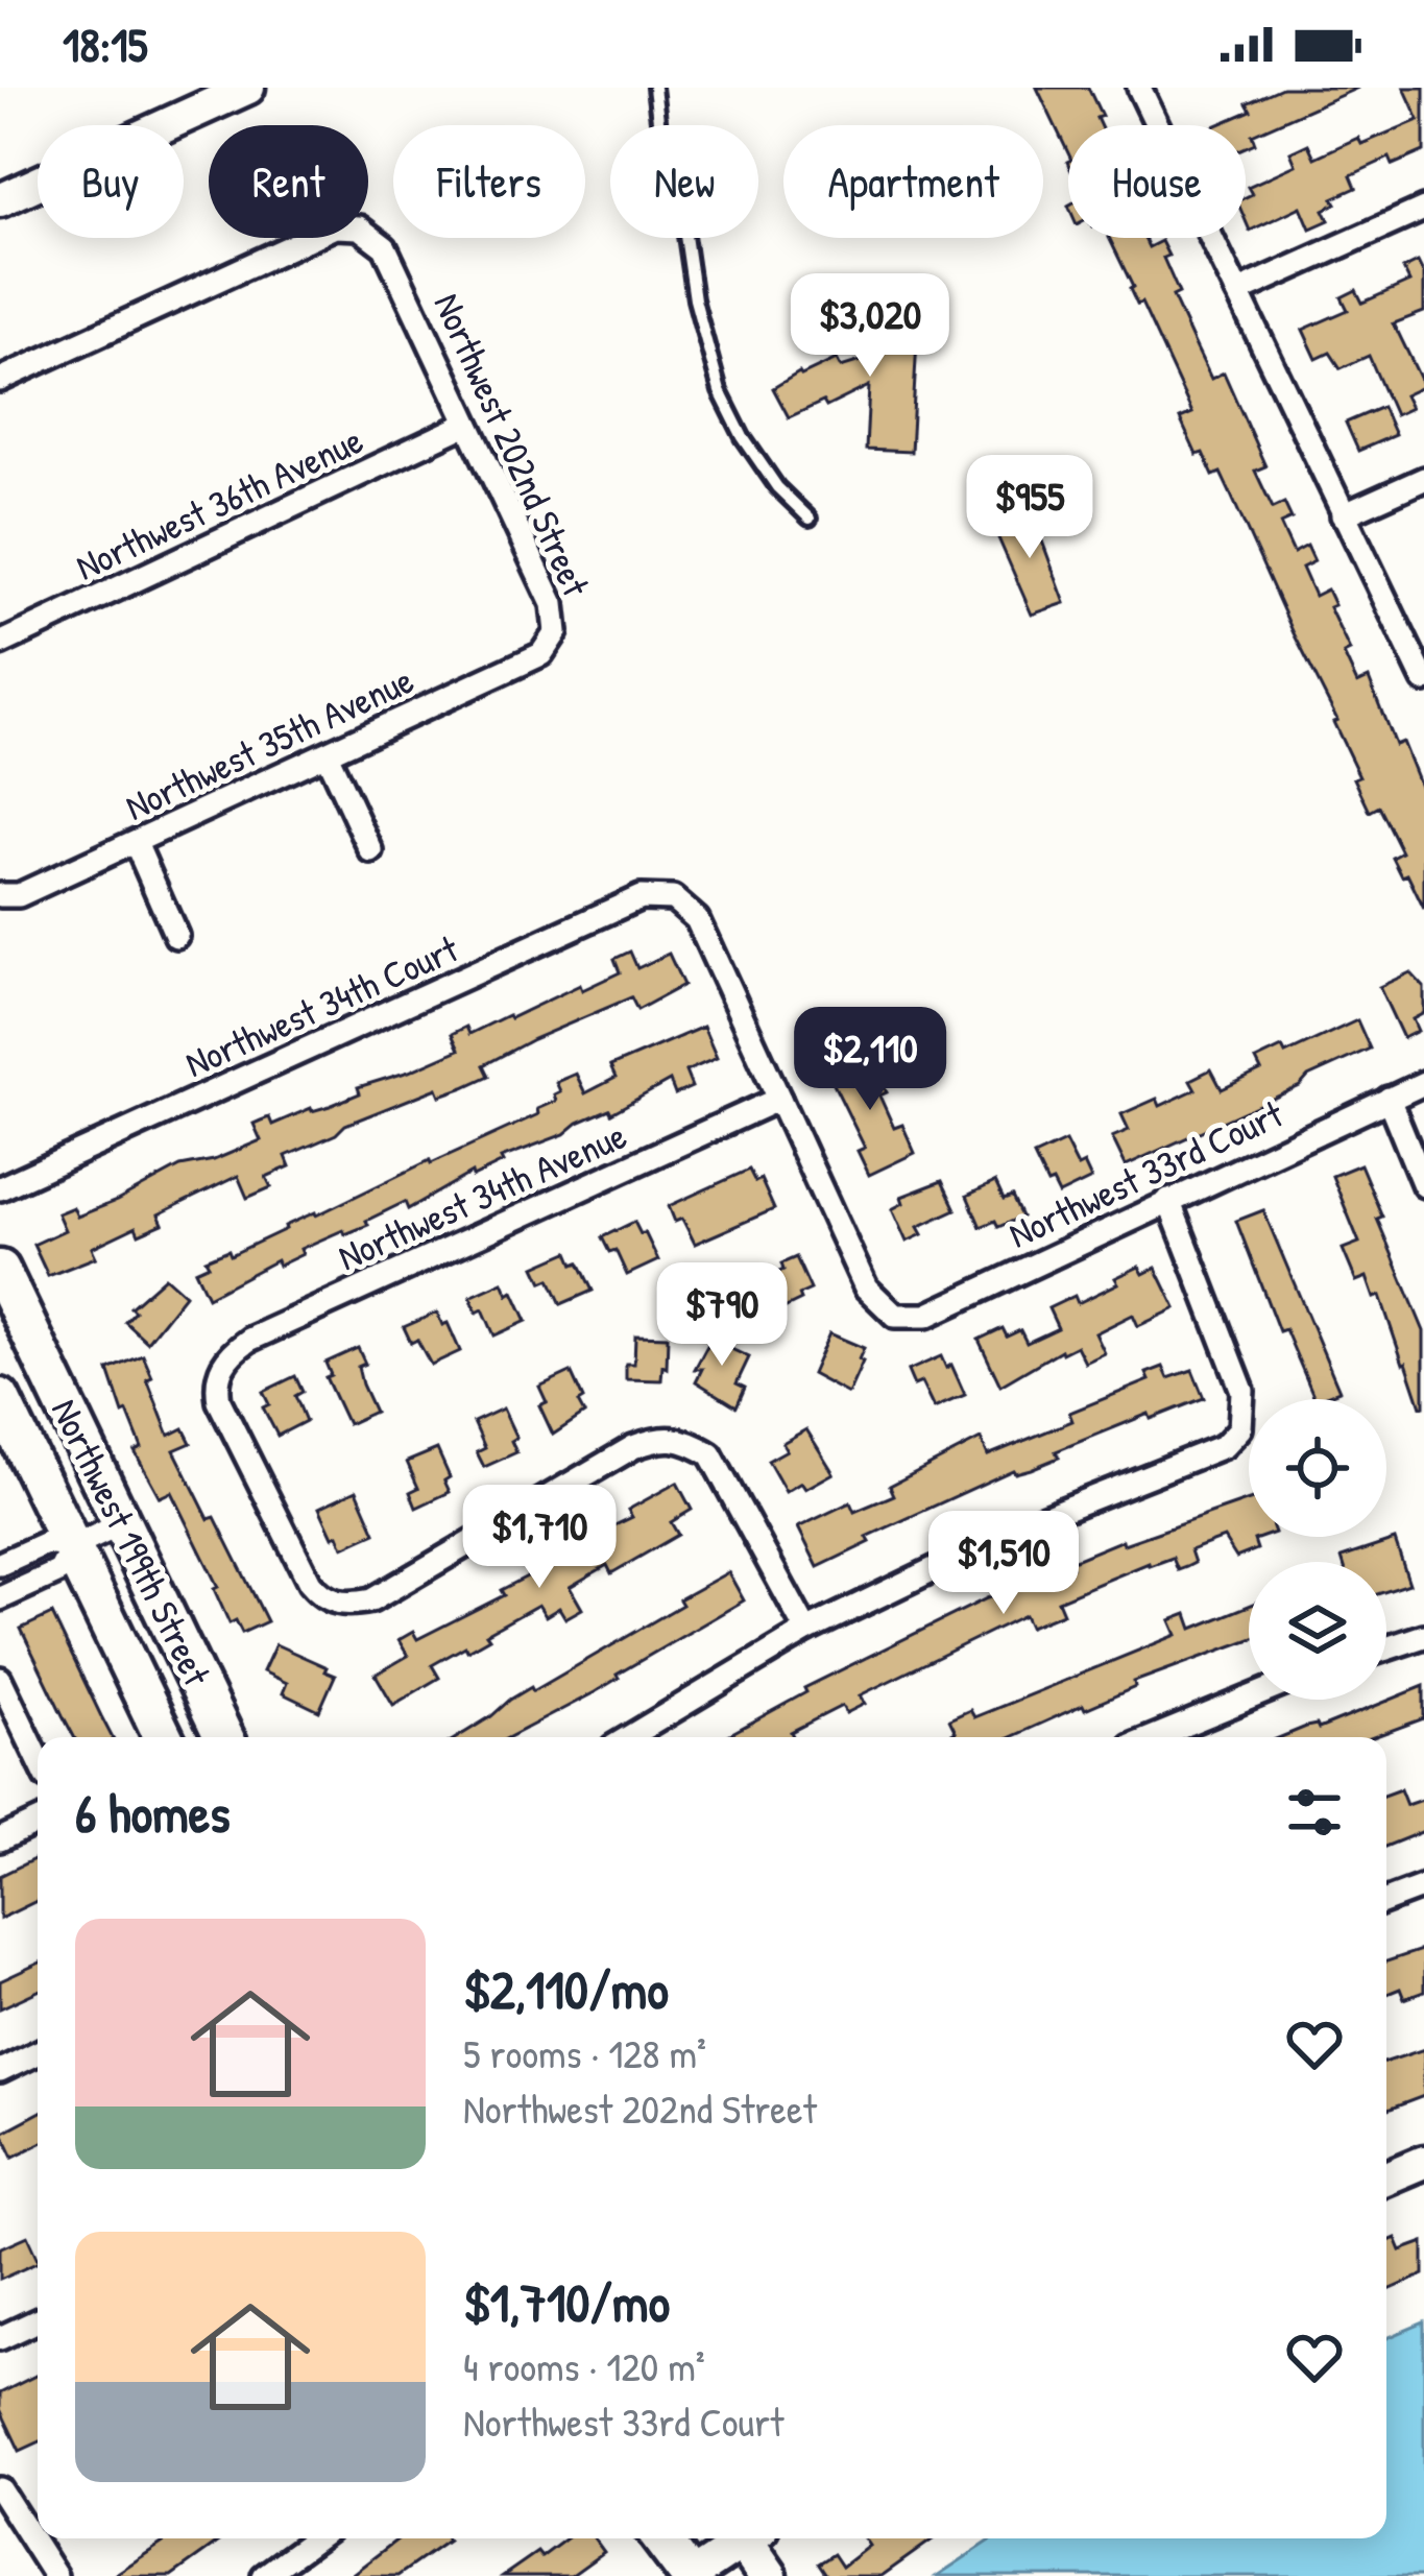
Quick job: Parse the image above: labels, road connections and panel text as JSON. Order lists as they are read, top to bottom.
{
  "streets": {
    "main road": ["Northwest 199th Street"],
    "street": [
      "Northwest 202nd Street",
      "Northwest 36th Avenue",
      "Northwest 35th Avenue",
      "Northwest 34th Court",
      "Northwest 33rd Court",
      "Northwest 34th Avenue"
    ]
  },
  "crossings": [
    ["Northwest 202nd Street", "Northwest 36th Avenue"],
    ["Northwest 202nd Street", "Northwest 35th Avenue"],
    ["Northwest 34th Court", "Northwest 33rd Court"],
    ["Northwest 34th Court", "Northwest 34th Avenue"],
    ["Northwest 33rd Court", "Northwest 34th Avenue"]
  ],
  "page": {
    "status": "18:15",
    "chip": [
      "Buy",
      "Rent",
      "Filters",
      "New",
      "Apartment",
      "House"
    ],
    "price": [
      "$3,020",
      "$955",
      "$2,110",
      "$790",
      "$1,710",
      "$1,510"
    ],
    "heading": "6 homes",
    "list": [
      {
        "name": "$2,110/mo",
        "note": "5 rooms · 128 m² · Northwest 202nd Street"
      },
      {
        "name": "$1,710/mo",
        "note": "4 rooms · 120 m² · Northwest 33rd Court"
      }
    ]
  }
}
